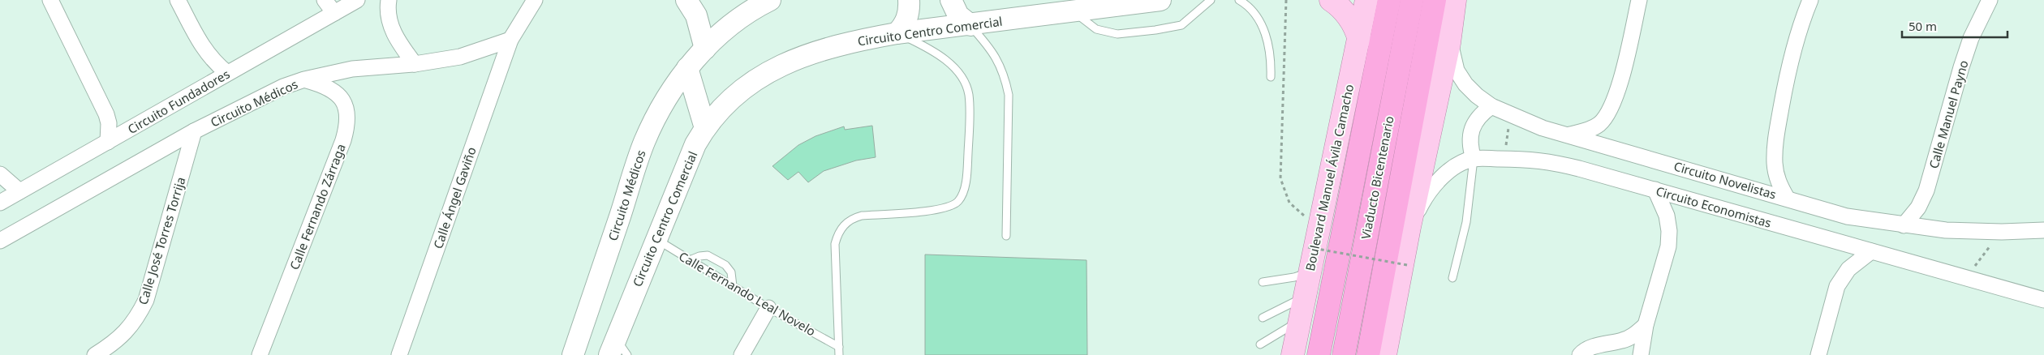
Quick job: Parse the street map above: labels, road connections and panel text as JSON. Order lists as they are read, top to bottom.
{
  "streets": {
    "highway": ["Boulevard Manuel Ávila Camacho", "Viaducto Bicentenario"],
    "main road": ["Circuito Centro Comercial", "Circuito Médicos"],
    "street": [
      "Circuito Fundadores",
      "Calle Manuel Payno",
      "Circuito Novelistas",
      "Calle Ángel Gaviño",
      "Calle Fernando Zárraga",
      "Circuito Economistas",
      "Calle José Torres Torrija"
    ],
    "lane": ["Calle Fernando Leal Novelo"]
  },
  "crossings": [
    ["Circuito Centro Comercial", "Calle Fernando Leal Novelo"],
    ["Circuito Médicos", "Calle Ángel Gaviño"],
    ["Circuito Médicos", "Calle Fernando Zárraga"],
    ["Circuito Médicos", "Calle José Torres Torrija"],
    ["Calle Manuel Payno", "Circuito Novelistas"]
  ],
  "scale_bar": "50 m"
}
